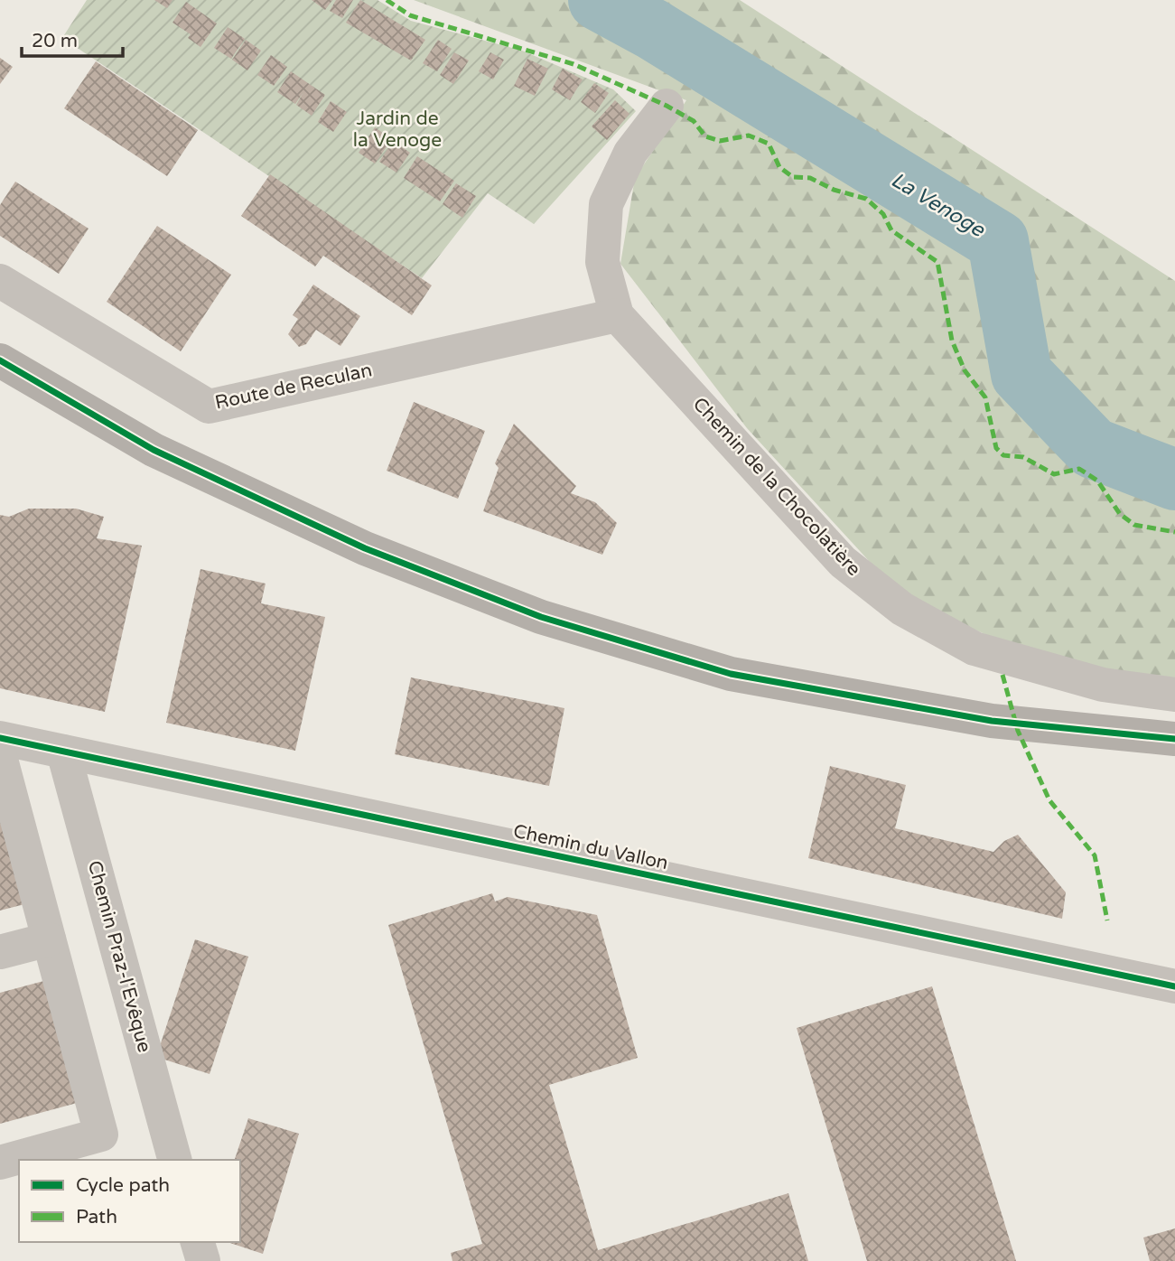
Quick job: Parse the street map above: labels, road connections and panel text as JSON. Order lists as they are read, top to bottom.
{
  "streets": {
    "street": [
      "Route de Reculan",
      "Chemin de la Chocolatière",
      "Chemin du Vallon",
      "Chemin Praz-l'Evêque"
    ]
  },
  "crossings": [
    ["Route de Reculan", "Chemin de la Chocolatière"],
    ["Chemin du Vallon", "Chemin Praz-l'Evêque"]
  ],
  "water": ["La Venoge"],
  "parks": ["Jardin de la Venoge"],
  "legend": ["Cycle path", "Path"],
  "scale_bar": "20 m"
}
